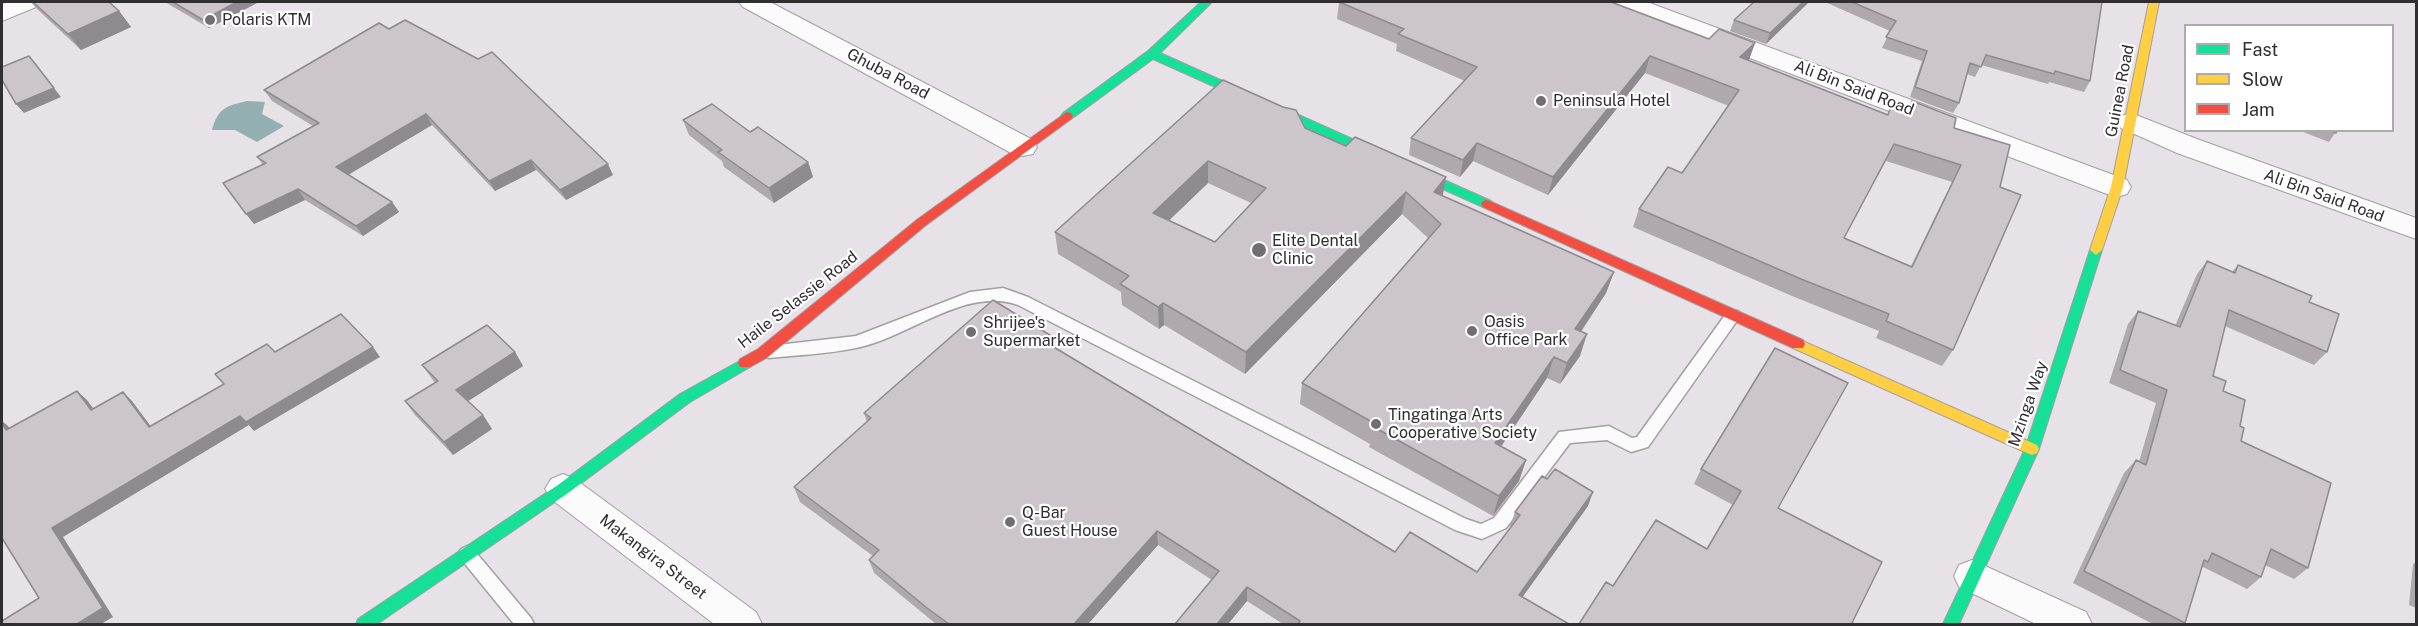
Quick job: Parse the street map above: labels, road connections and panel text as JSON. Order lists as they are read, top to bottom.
{
  "streets": {
    "street": [
      "Ghuba Road",
      "Ali Bin Said Road",
      "Guinea Road",
      "Haile Selassie Road",
      "Mzinga Way",
      "Makangira Street"
    ]
  },
  "crossings": [
    ["Ghuba Road", "Haile Selassie Road"],
    ["Ali Bin Said Road", "Guinea Road"],
    ["Ali Bin Said Road", "Mzinga Way"],
    ["Guinea Road", "Mzinga Way"],
    ["Haile Selassie Road", "Makangira Street"]
  ],
  "places": [
    "Polaris KTM",
    "Peninsula Hotel",
    "Elite Dental Clinic",
    "Oasis Office Park",
    "Shrijee's Supermarket",
    "Tingatinga Arts Cooperative Society",
    "Q-Bar Guest House"
  ],
  "legend": ["Fast", "Slow", "Jam"]
}
